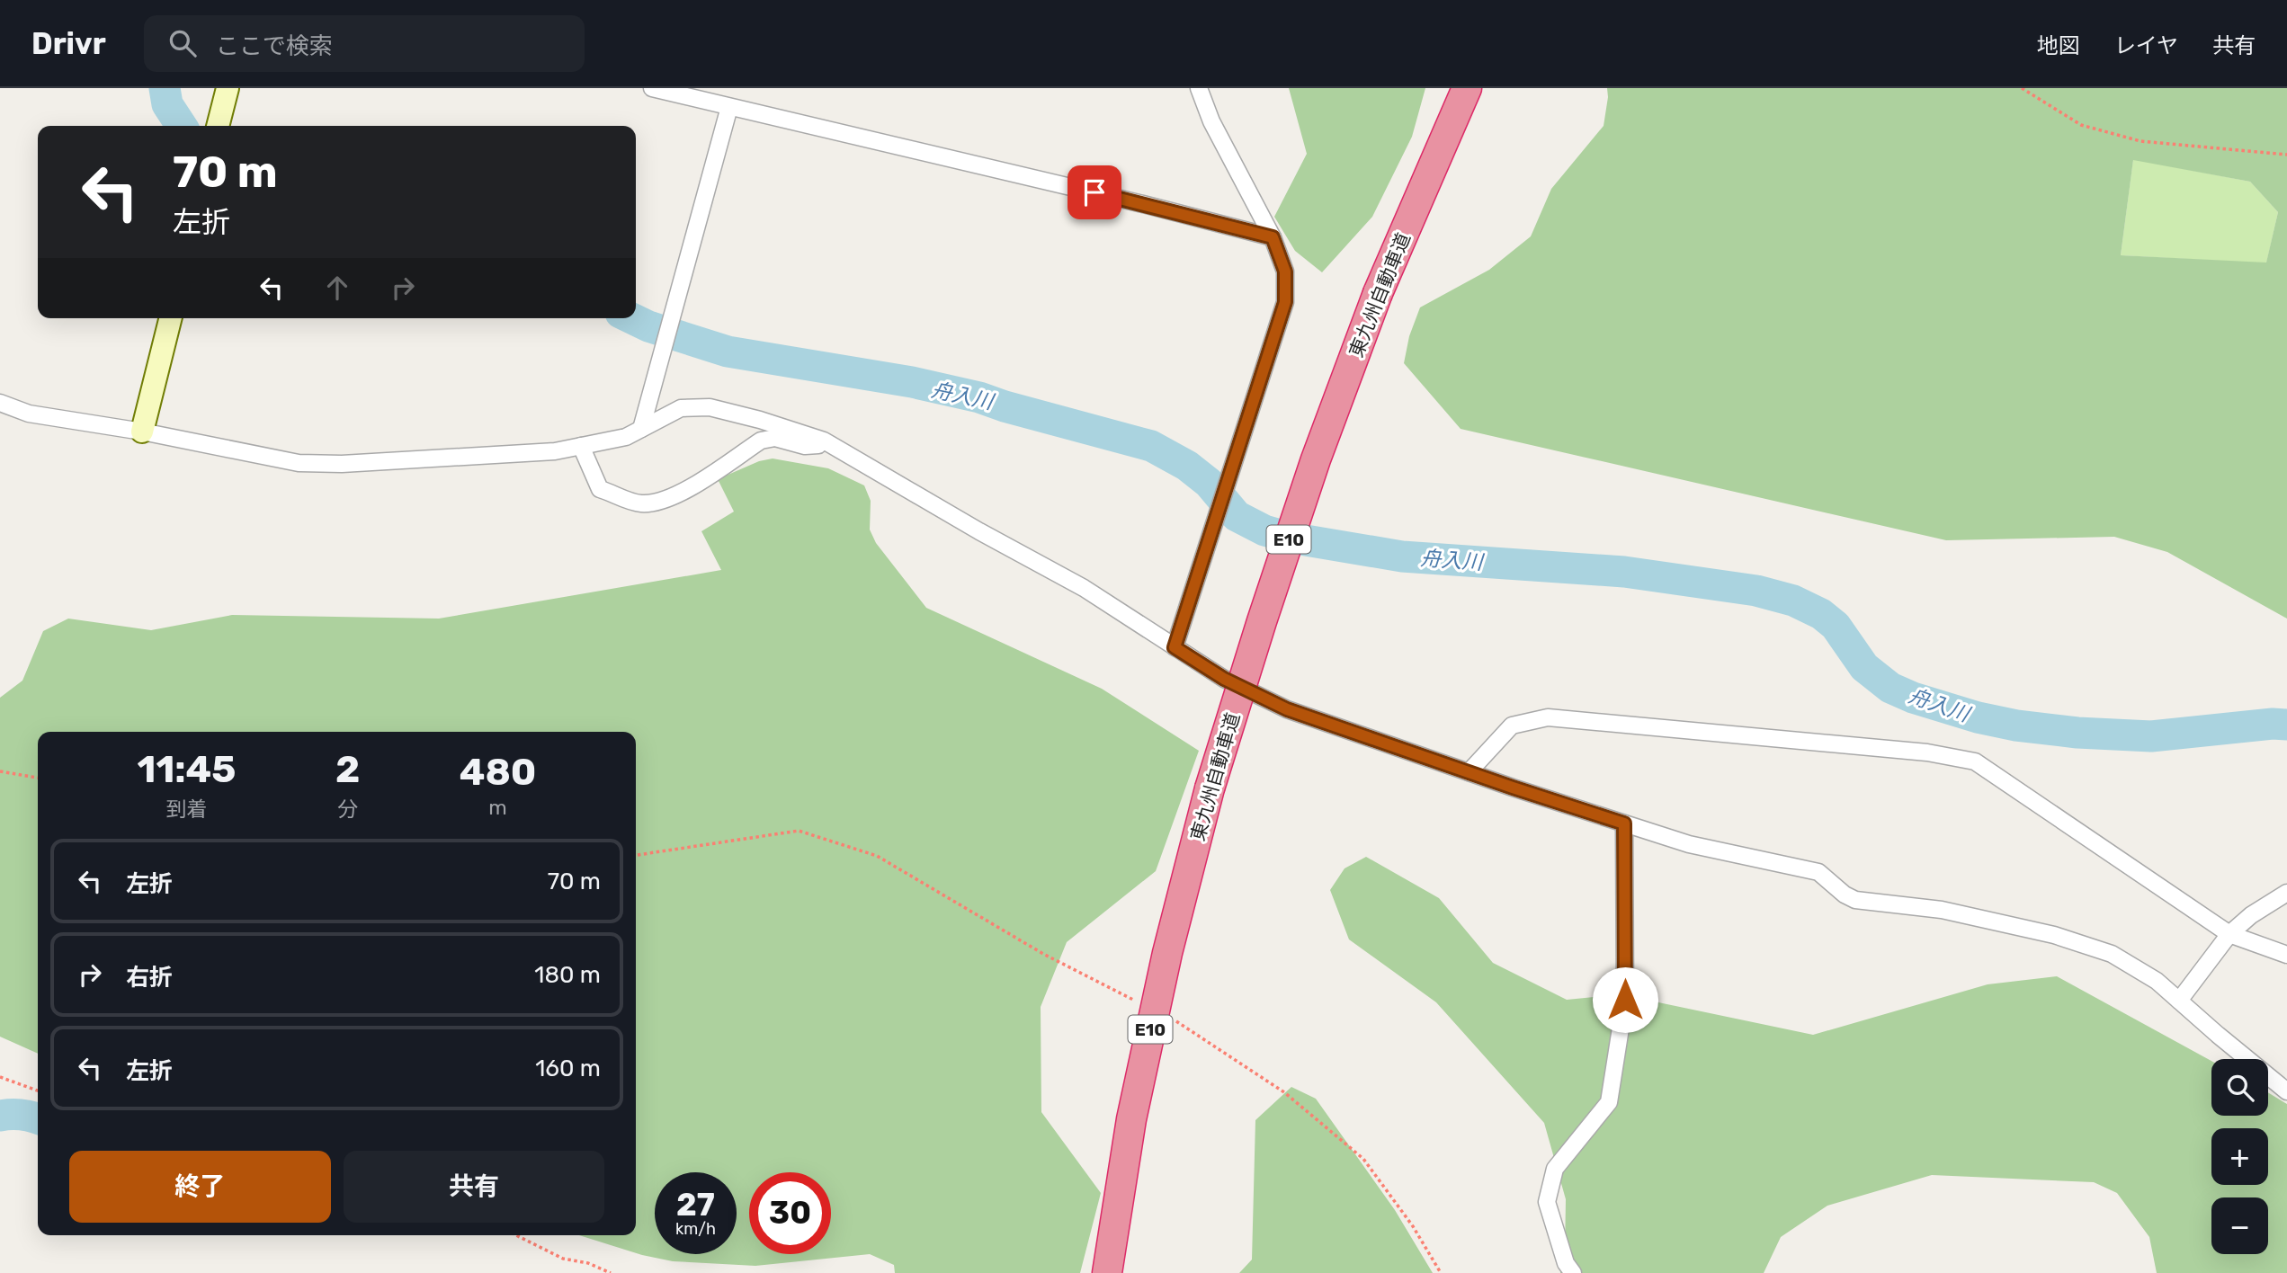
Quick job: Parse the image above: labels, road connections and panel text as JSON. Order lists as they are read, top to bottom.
{
  "streets": {
    "highway": ["東九州自動車道", "E10"]
  },
  "water": ["舟入川"],
  "page": {
    "header": "Drivr",
    "search": "ここで検索",
    "nav": ["地図", "レイヤ", "共有"],
    "turn": ["70 m", "左折"],
    "eta": [
      "11:45",
      "到着",
      "2",
      "分",
      "480",
      "m"
    ],
    "list": [
      {
        "name": "左折",
        "value": "70 m"
      },
      {
        "name": "右折",
        "value": "180 m"
      },
      {
        "name": "左折",
        "value": "160 m"
      }
    ],
    "map_buttons": ["+", "−"],
    "buttons": ["終了", "共有"],
    "speed": "27 km/h",
    "limit": "30"
  }
}
